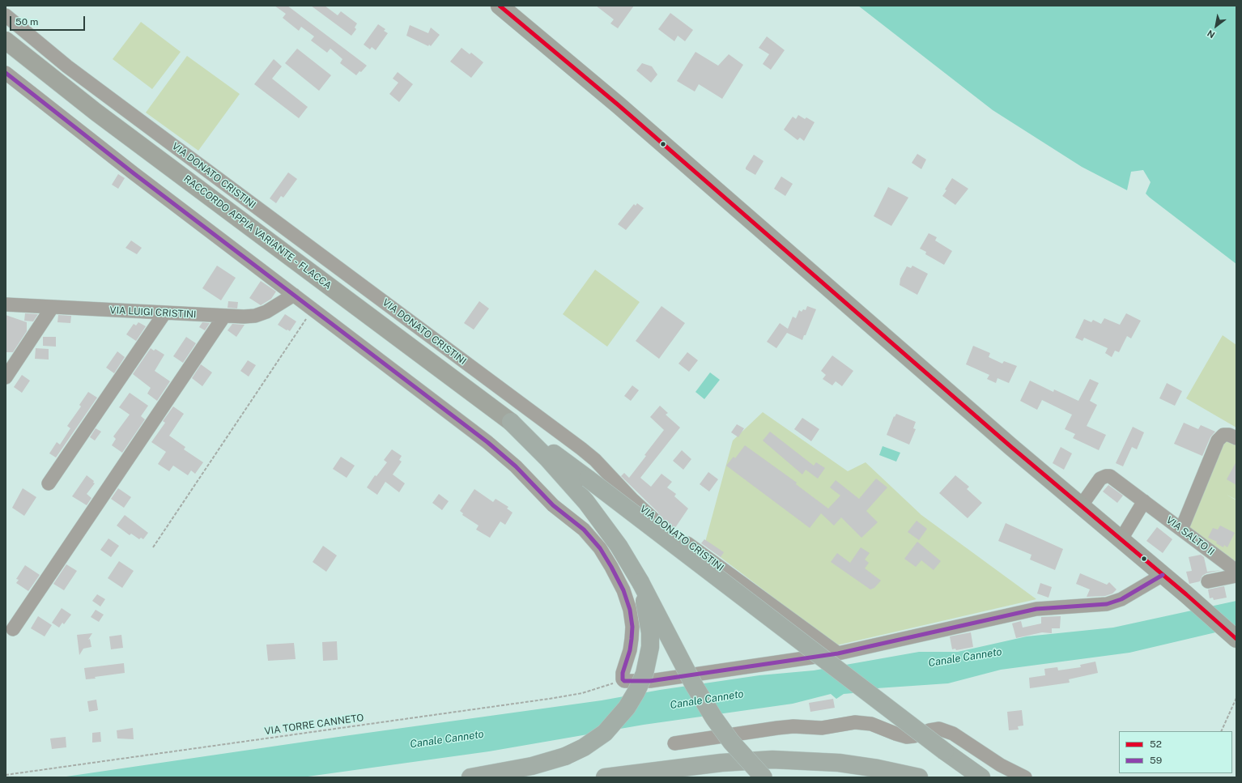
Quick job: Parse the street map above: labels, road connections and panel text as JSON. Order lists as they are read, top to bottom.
{
  "streets": {
    "main road": ["RACCORDO APPIA VARIANTE - FLACCA"],
    "street": ["VIA DONATO CRISTINI", "VIA LUIGI CRISTINI", "VIA SALTO II"],
    "path": ["VIA TORRE CANNETO"]
  },
  "water": ["Canale Canneto"],
  "lines": ["transit line 52", "transit line 59"],
  "legend": ["52", "59"],
  "scale_bar": "50 m",
  "north": "bottom left"
}
